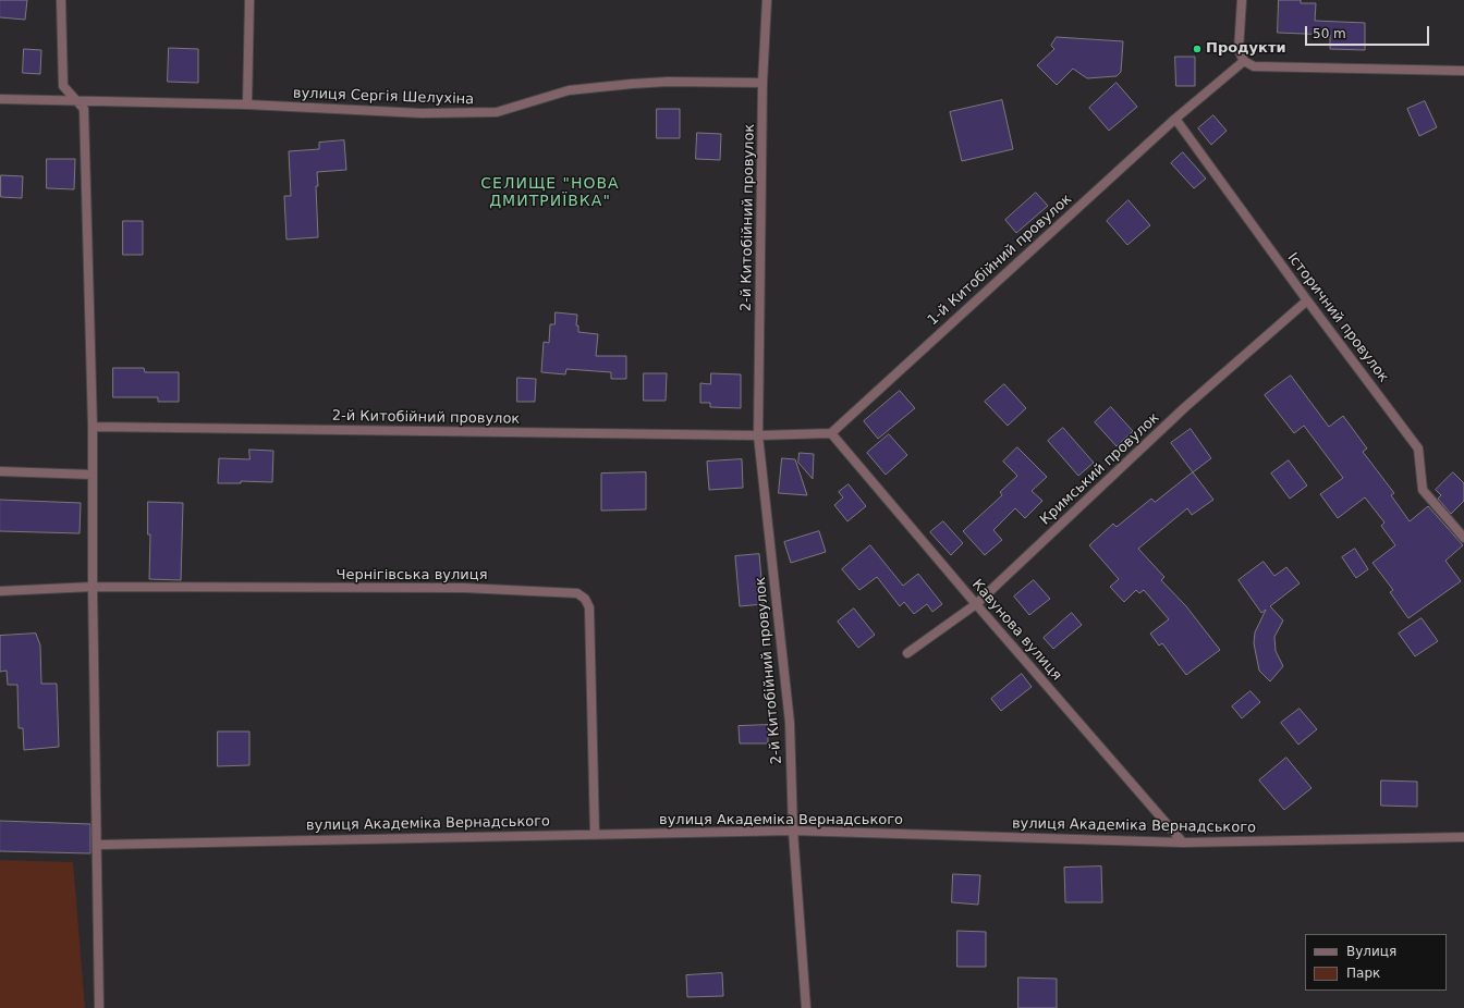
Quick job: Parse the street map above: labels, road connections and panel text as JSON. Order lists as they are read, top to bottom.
{
  "streets": {
    "street": [
      "вулиця Сергія Шелухіна",
      "2-й Китобійний провулок",
      "1-й Китобійний провулок",
      "Історичний провулок",
      "Кримський провулок",
      "Чернігівська вулиця",
      "Кавунова вулиця",
      "вулиця Академіка Вернадського"
    ]
  },
  "crossings": [
    ["вулиця Сергія Шелухіна", "2-й Китобійний провулок"],
    ["2-й Китобійний провулок", "вулиця Академіка Вернадського"],
    ["1-й Китобійний провулок", "Історичний провулок"],
    ["1-й Китобійний провулок", "Кавунова вулиця"],
    ["Історичний провулок", "Кримський провулок"],
    ["Кримський провулок", "Кавунова вулиця"],
    ["Чернігівська вулиця", "вулиця Академіка Вернадського"],
    ["Кавунова вулиця", "вулиця Академіка Вернадського"]
  ],
  "districts": ["СЕЛИЩЕ \"НОВА ДМИТРИЇВКА\""],
  "places": ["Продукти"],
  "legend": ["Вулиця", "Парк"],
  "scale_bar": "50 m"
}
